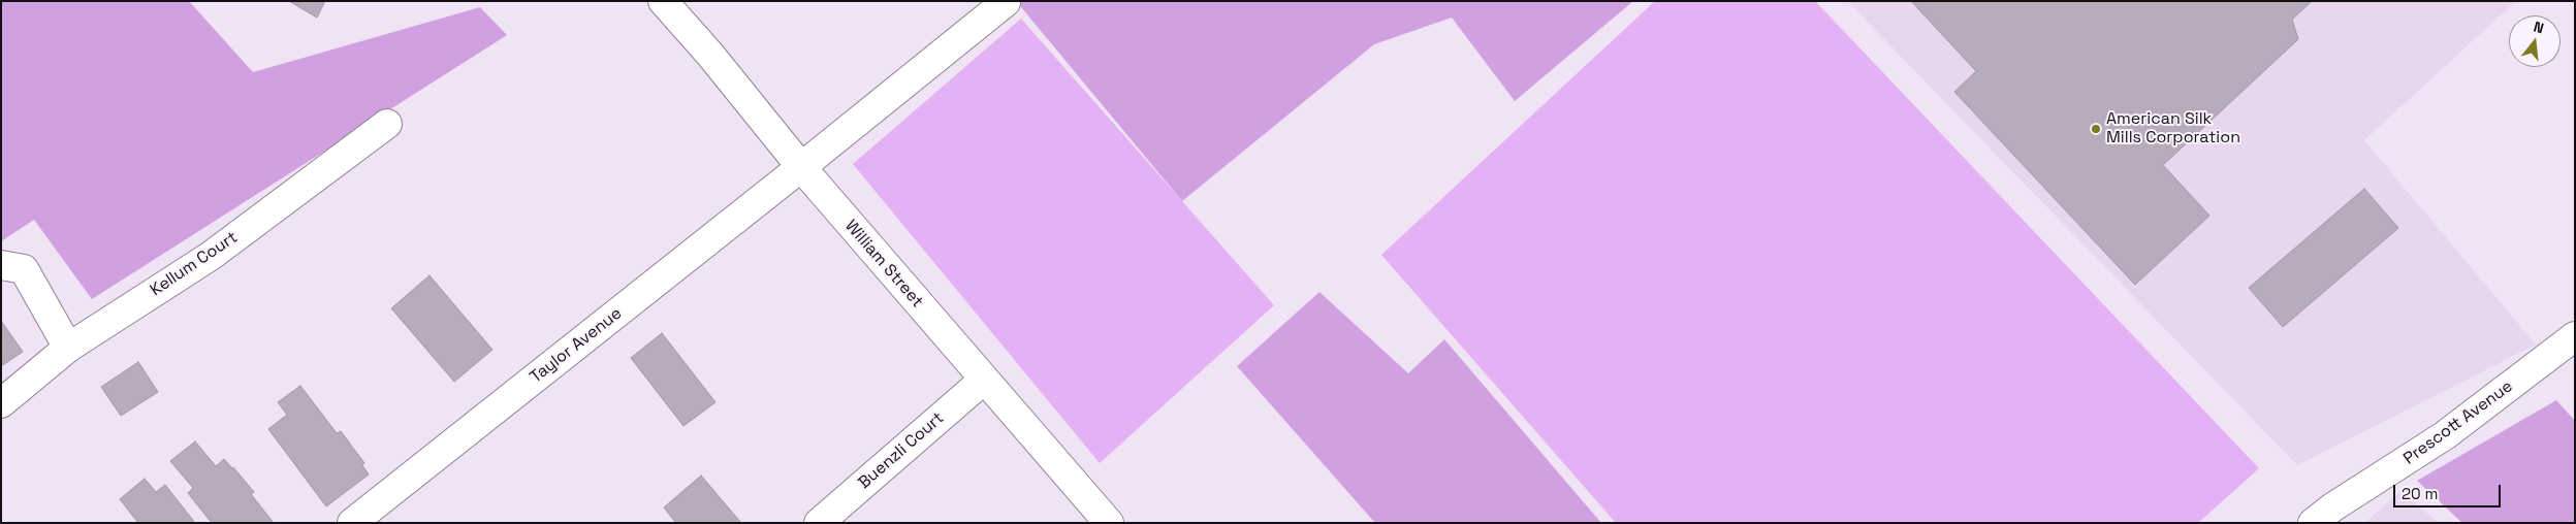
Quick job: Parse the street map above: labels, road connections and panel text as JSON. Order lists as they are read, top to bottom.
{
  "streets": {
    "street": [
      "Kellum Court",
      "William Street",
      "Taylor Avenue",
      "Prescott Avenue",
      "Buenzli Court"
    ]
  },
  "crossings": [
    ["William Street", "Taylor Avenue"],
    ["William Street", "Buenzli Court"]
  ],
  "places": ["American Silk Mills Corporation"],
  "scale_bar": "20 m",
  "north": "top"
}
